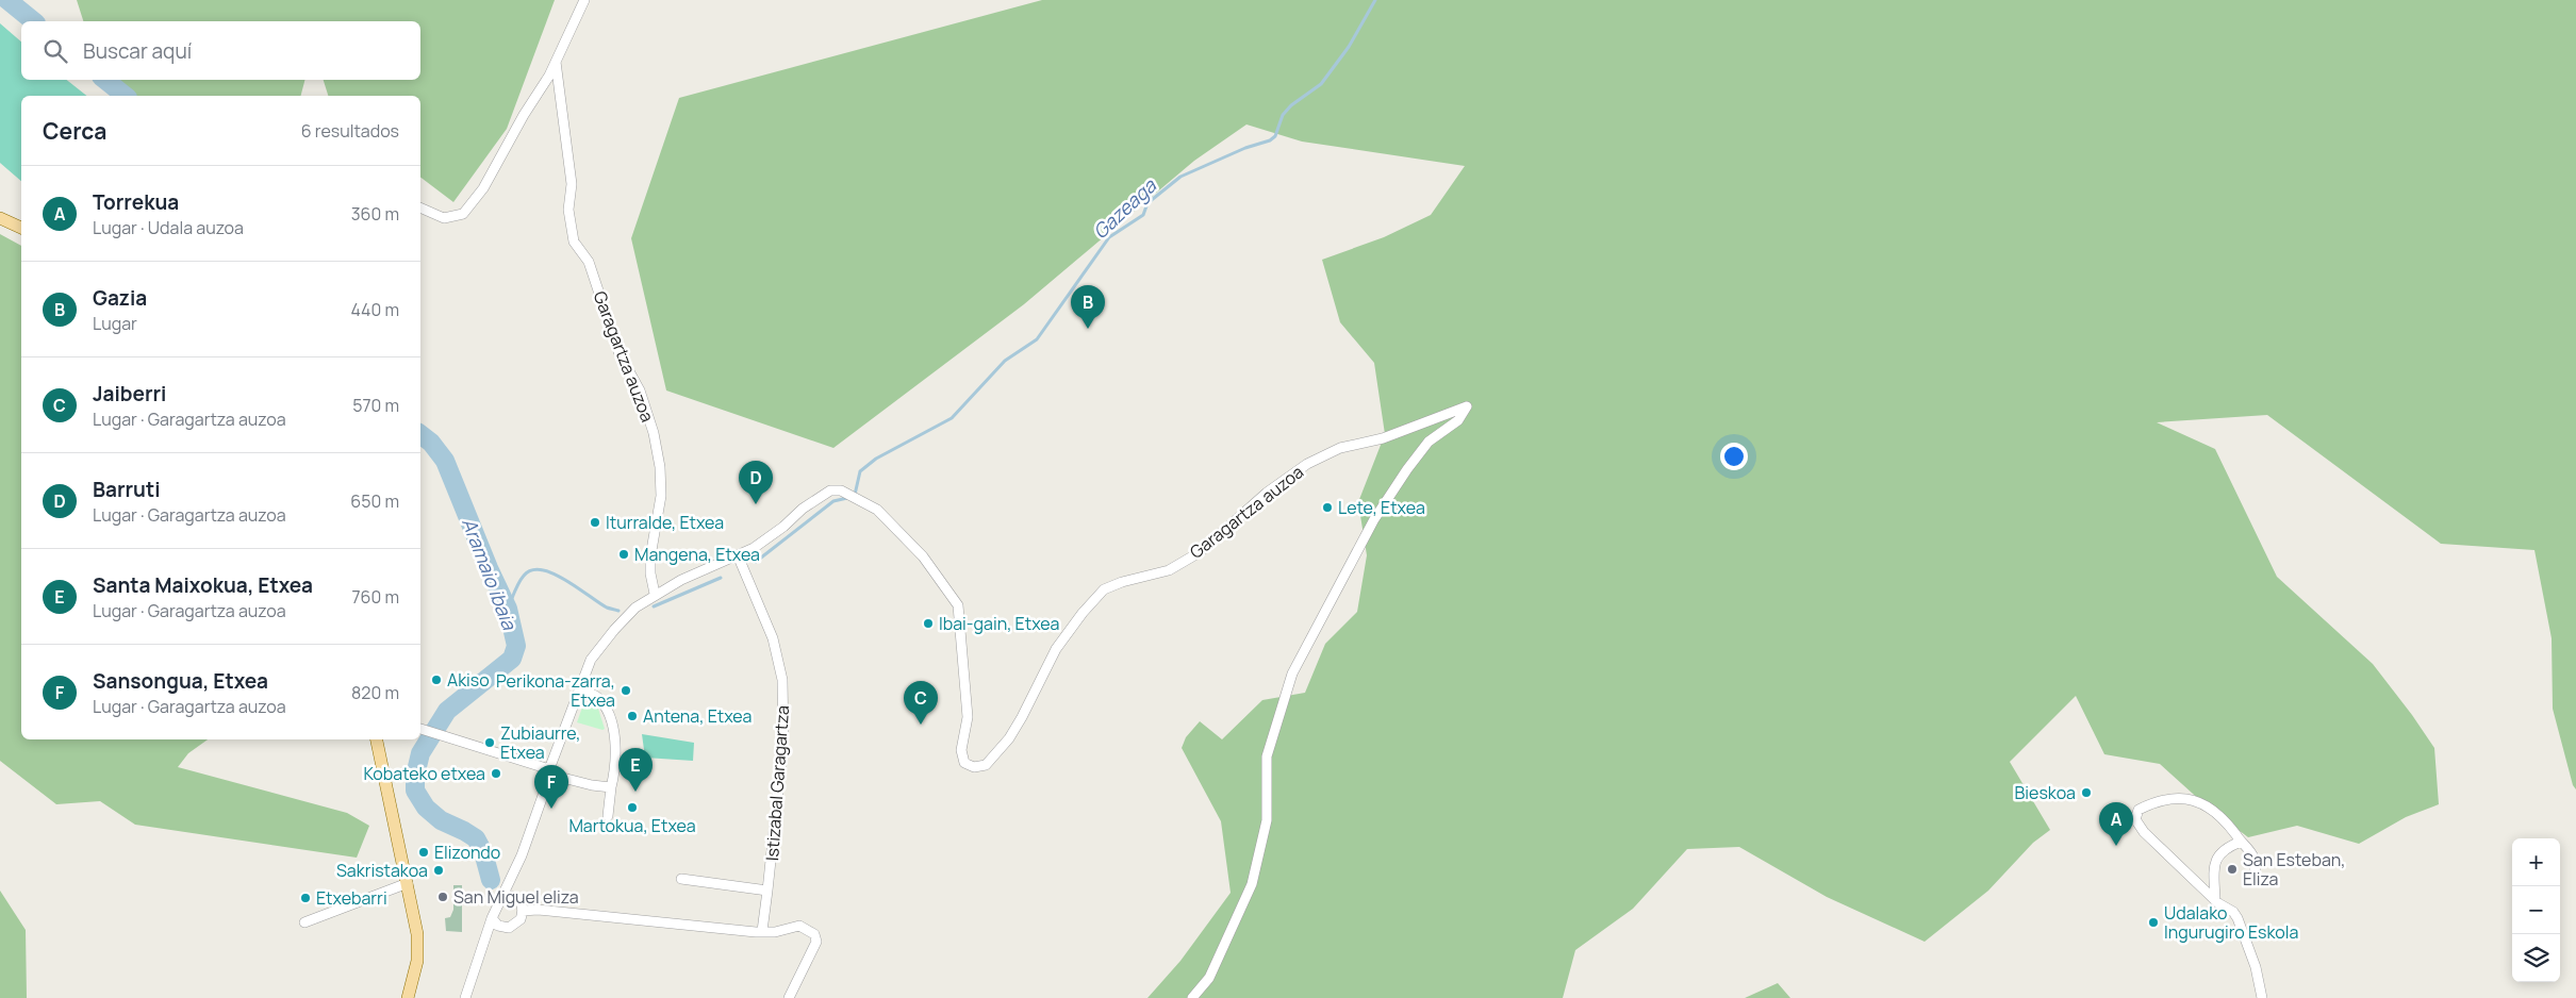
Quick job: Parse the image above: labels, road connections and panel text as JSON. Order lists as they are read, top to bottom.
{
  "streets": {
    "street": ["Garagartza auzoa", "Istizabal Garagartza"]
  },
  "crossings": [
    ["Garagartza auzoa", "Istizabal Garagartza"]
  ],
  "water": ["Gazeaga", "Aramaio ibaia"],
  "places": [
    "Lete, Etxea",
    "Iturralde, Etxea",
    "Mangena, Etxea",
    "Ibai-gain, Etxea",
    "Akiso",
    "Perikona-zarra, Etxea",
    "Antena, Etxea",
    "Zubiaurre, Etxea",
    "Kobateko etxea",
    "Bieskoa",
    "Martokua, Etxea",
    "Elizondo",
    "San Esteban, Eliza",
    "Sakristakoa",
    "San Miguel eliza",
    "Etxebarri",
    "Udalako Ingurugiro Eskola"
  ],
  "page": {
    "search": "Buscar aquí",
    "heading": ["Cerca", "6 resultados"],
    "list": [
      {
        "mark": "A",
        "name": "Torrekua",
        "note": "Lugar · Udala auzoa",
        "value": "360 m"
      },
      {
        "mark": "B",
        "name": "Gazia",
        "note": "Lugar",
        "value": "440 m"
      },
      {
        "mark": "C",
        "name": "Jaiberri",
        "note": "Lugar · Garagartza auzoa",
        "value": "570 m"
      },
      {
        "mark": "D",
        "name": "Barruti",
        "note": "Lugar · Garagartza auzoa",
        "value": "650 m"
      },
      {
        "mark": "E",
        "name": "Santa Maixokua, Etxea",
        "note": "Lugar · Garagartza auzoa",
        "value": "760 m"
      },
      {
        "mark": "F",
        "name": "Sansongua, Etxea",
        "note": "Lugar · Garagartza auzoa",
        "value": "820 m"
      }
    ],
    "pins": [
      "B",
      "D",
      "C",
      "E",
      "F",
      "A"
    ],
    "map_buttons": ["+", "−"]
  }
}
